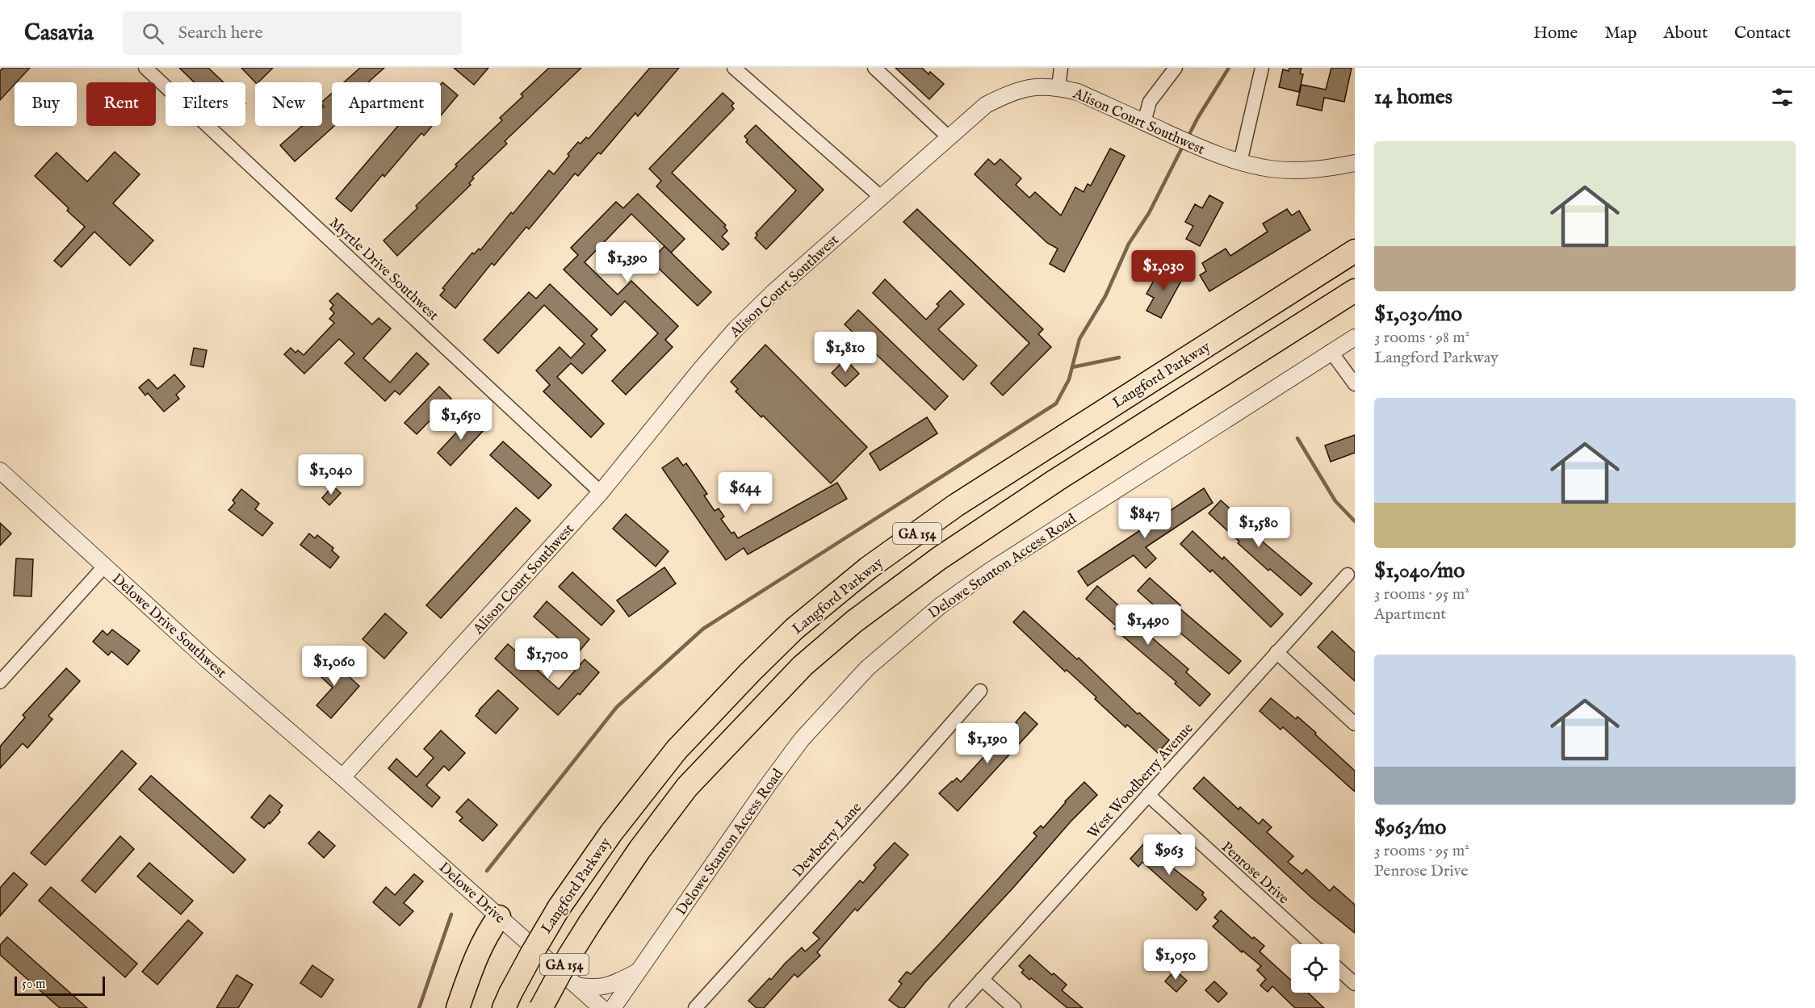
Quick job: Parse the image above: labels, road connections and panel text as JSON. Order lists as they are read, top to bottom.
{
  "streets": {
    "highway": ["Langford Parkway", "GA 154"],
    "street": [
      "Alison Court Southwest",
      "Myrtle Drive Southwest",
      "Delowe Stanton Access Road",
      "Delowe Drive Southwest",
      "West Woodberry Avenue",
      "Dewberry Lane",
      "Penrose Drive",
      "Delowe Drive"
    ]
  },
  "crossings": [
    ["Alison Court Southwest", "Myrtle Drive Southwest"],
    ["Alison Court Southwest", "Delowe Drive Southwest"],
    ["Alison Court Southwest", "Delowe Drive"],
    ["Delowe Drive Southwest", "Delowe Drive"],
    ["West Woodberry Avenue", "Penrose Drive"]
  ],
  "scale_bar": "50 m",
  "page": {
    "header": "Casavia",
    "search": "Search here",
    "nav": [
      "Home",
      "Map",
      "About",
      "Contact"
    ],
    "heading": "14 homes",
    "chip": [
      "Buy",
      "Rent",
      "Filters",
      "New",
      "Apartment"
    ],
    "list": [
      {
        "name": "$1,030/mo",
        "note": "3 rooms · 98 m² · Langford Parkway"
      },
      {
        "name": "$1,040/mo",
        "note": "3 rooms · 95 m² · Apartment"
      },
      {
        "name": "$963/mo",
        "note": "3 rooms · 95 m² · Penrose Drive"
      }
    ],
    "price": [
      "$1,390",
      "$1,030",
      "$1,810",
      "$1,650",
      "$1,040",
      "$644",
      "$847",
      "$1,580",
      "$1,490",
      "$1,700",
      "$1,060",
      "$1,190",
      "$963",
      "$1,050"
    ],
    "scale": "50 m"
  }
}
